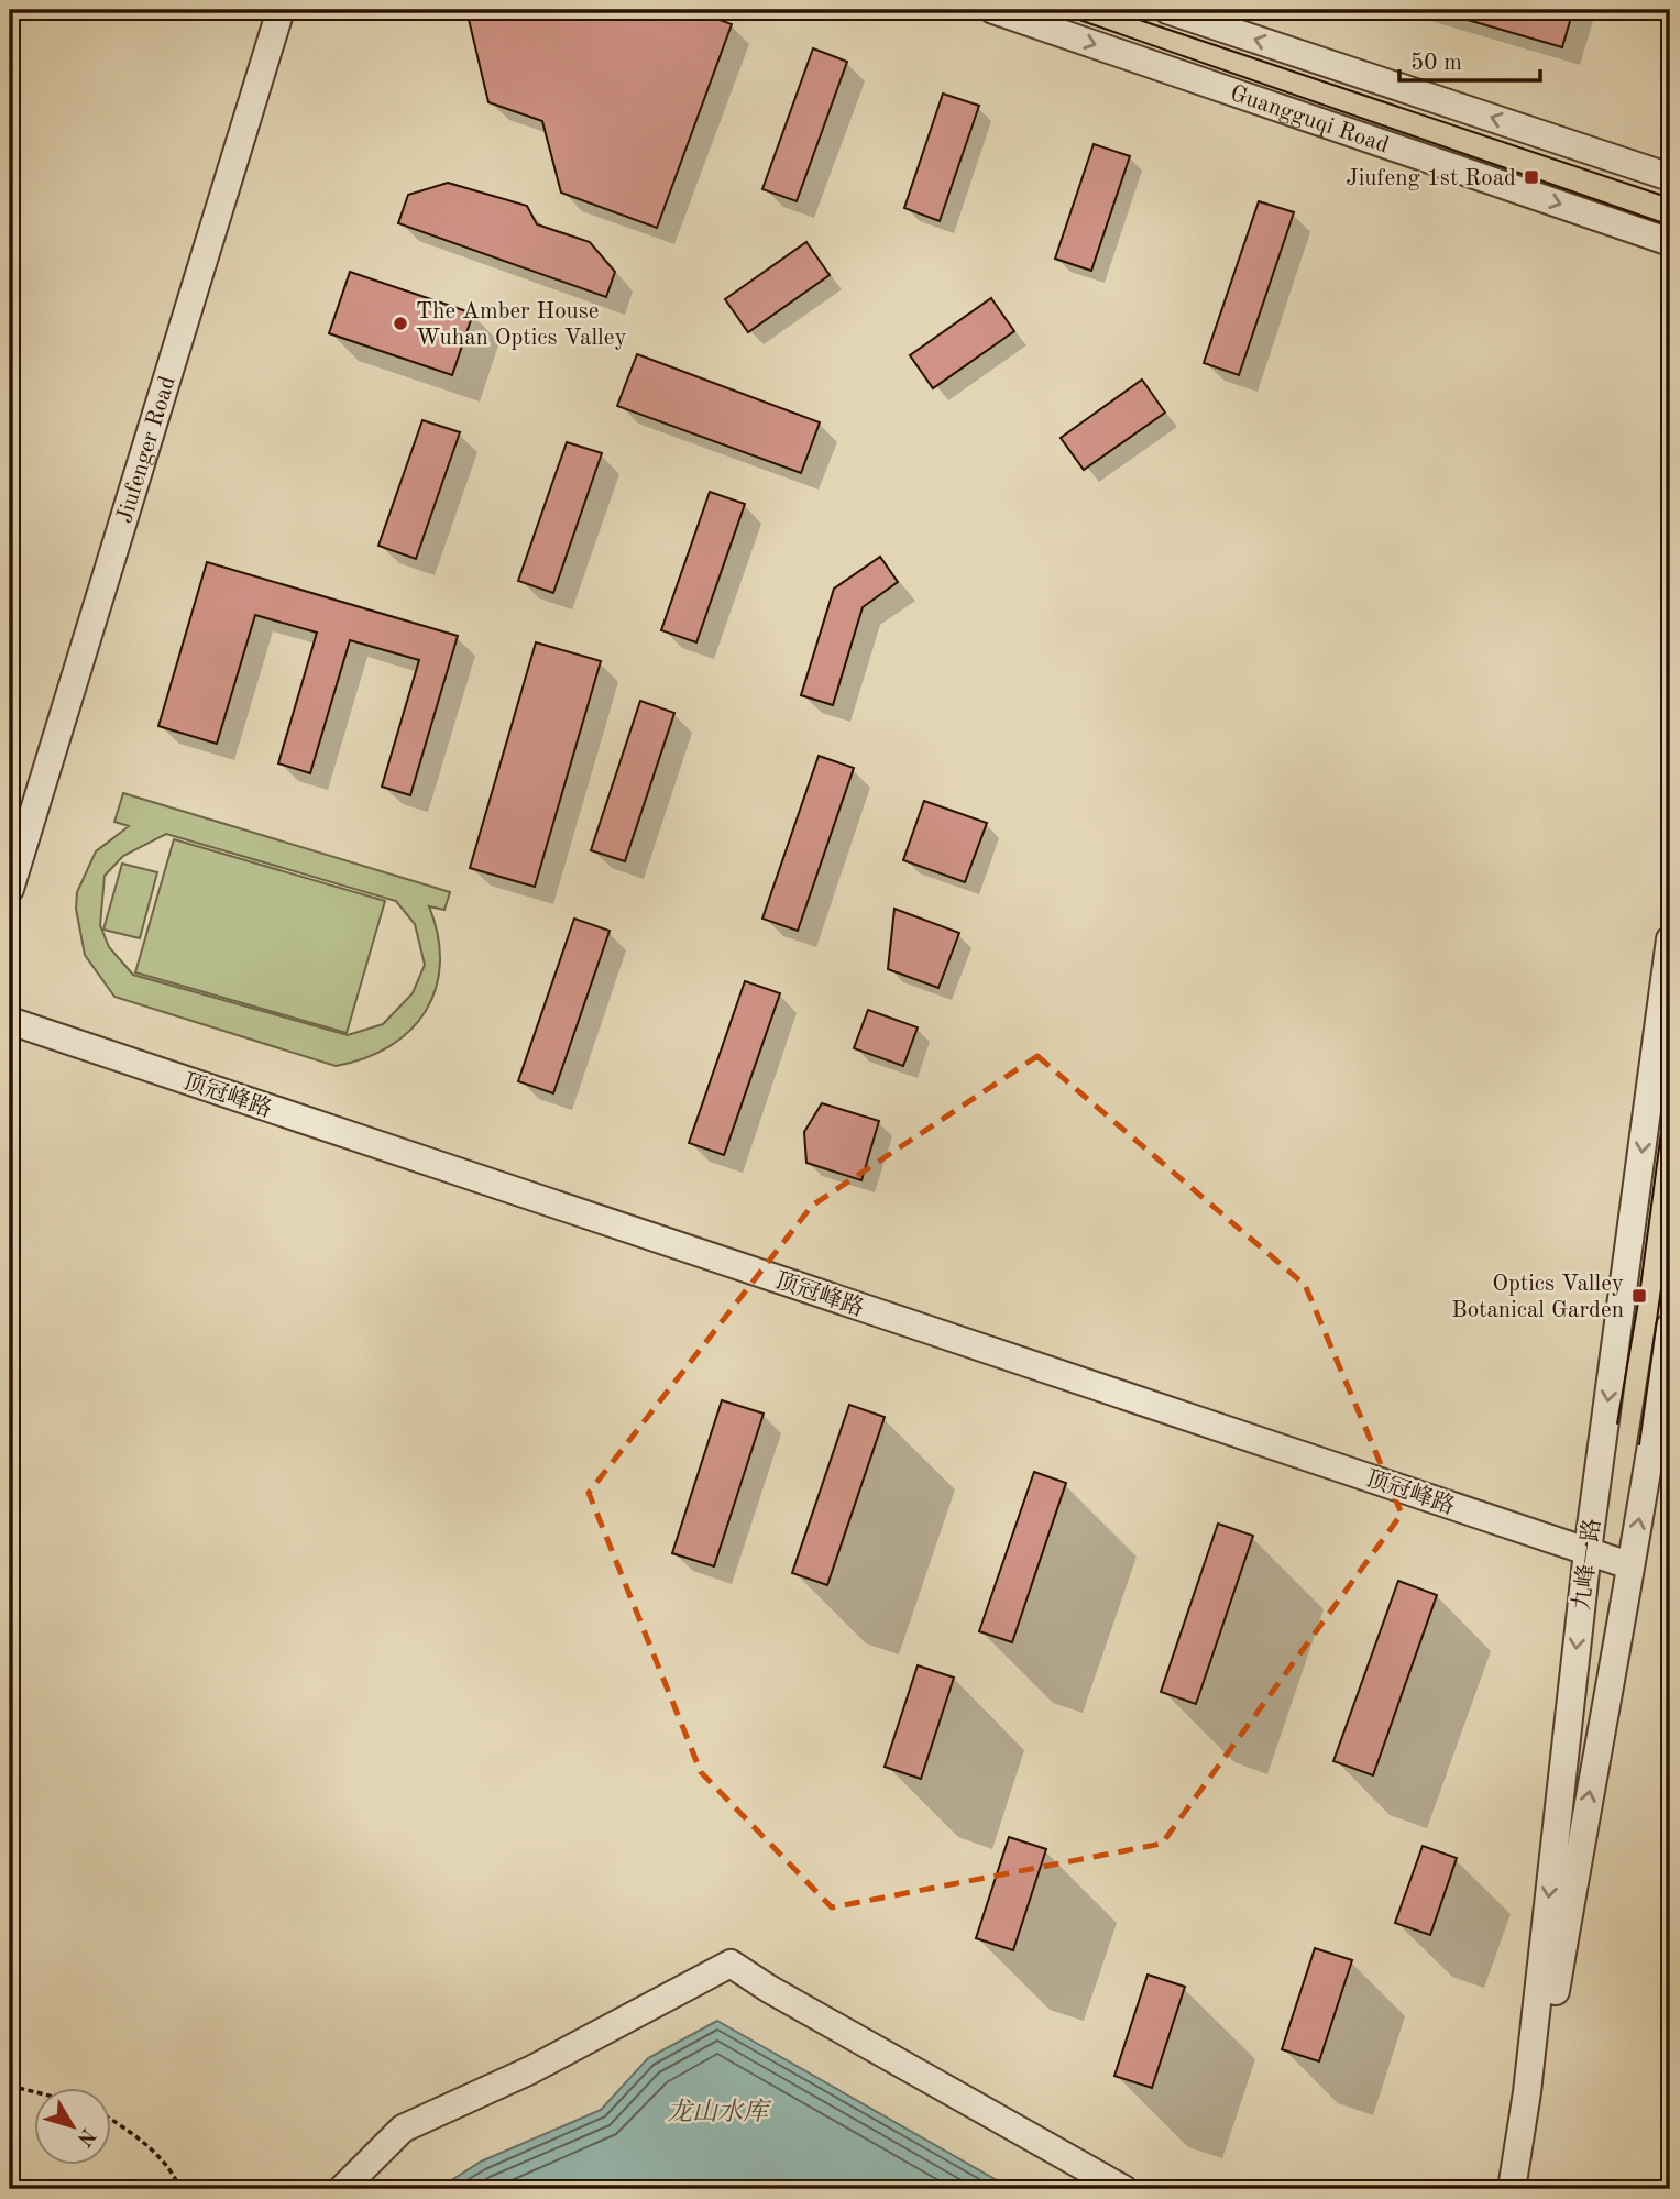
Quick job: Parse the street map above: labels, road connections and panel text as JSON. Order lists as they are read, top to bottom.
{
  "streets": {
    "street": [
      "Guangguqi Road",
      "Jiufenger Road",
      "顶冠峰路",
      "九峰一路"
    ]
  },
  "crossings": [
    ["顶冠峰路", "九峰一路"]
  ],
  "water": ["龙山水库"],
  "places": {
    "transit": ["Jiufeng 1st Road", "Optics Valley Botanical Garden"],
    "other": ["The Amber House Wuhan Optics Valley"]
  },
  "scale_bar": "50 m",
  "north": "bottom right"
}
